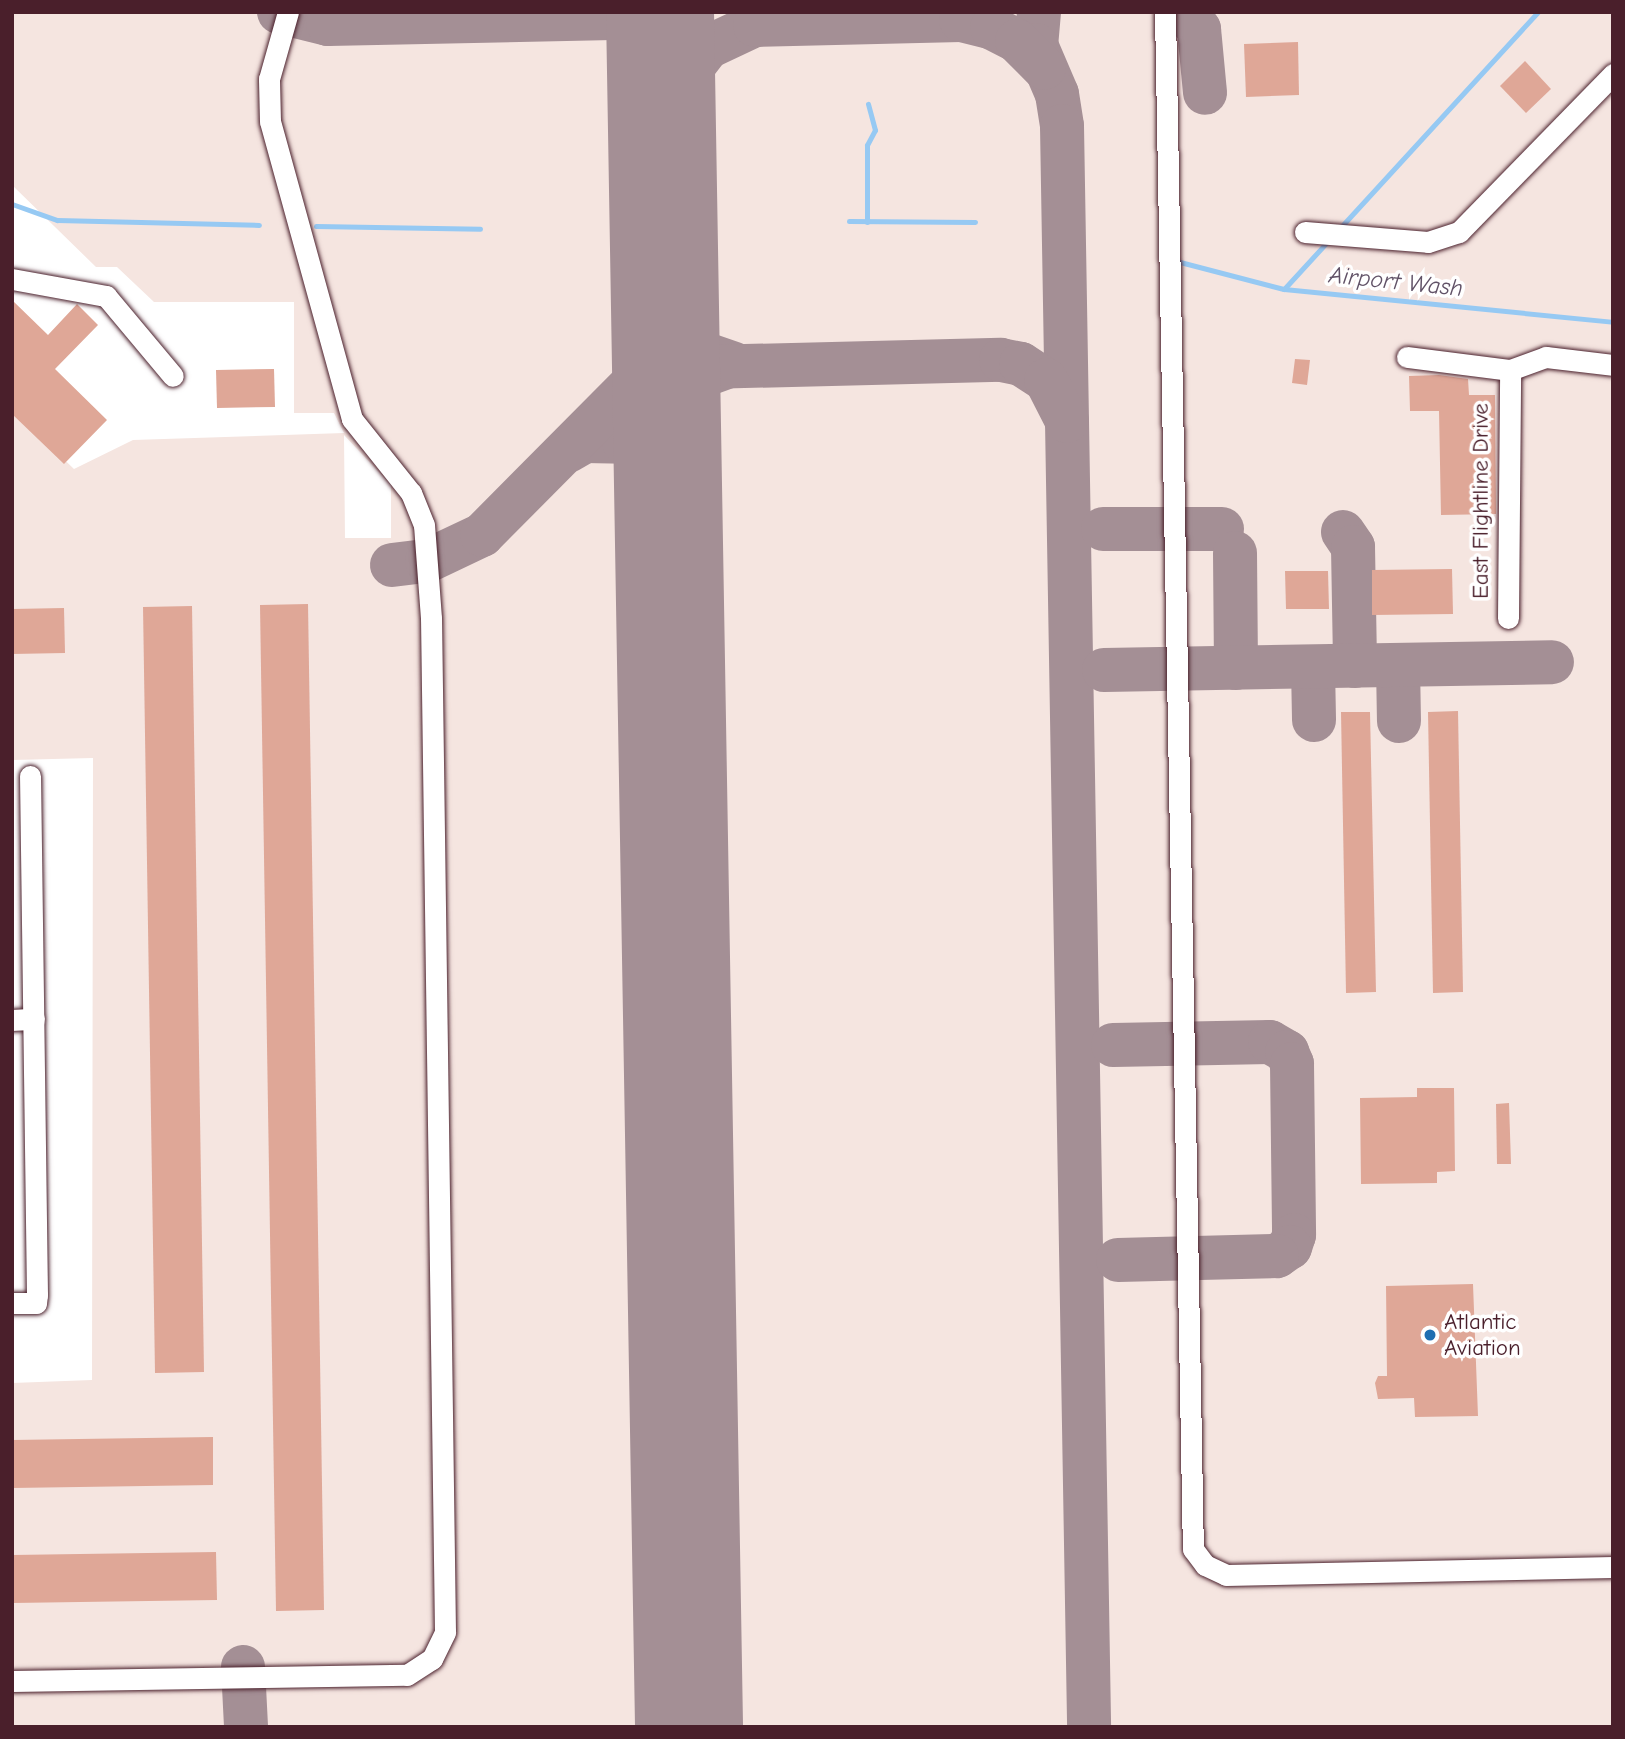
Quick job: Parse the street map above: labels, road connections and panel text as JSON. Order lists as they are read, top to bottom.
{
  "streets": {
    "street": ["East Flightline Drive"]
  },
  "water": ["Airport Wash"],
  "places": ["Atlantic Aviation"]
}
